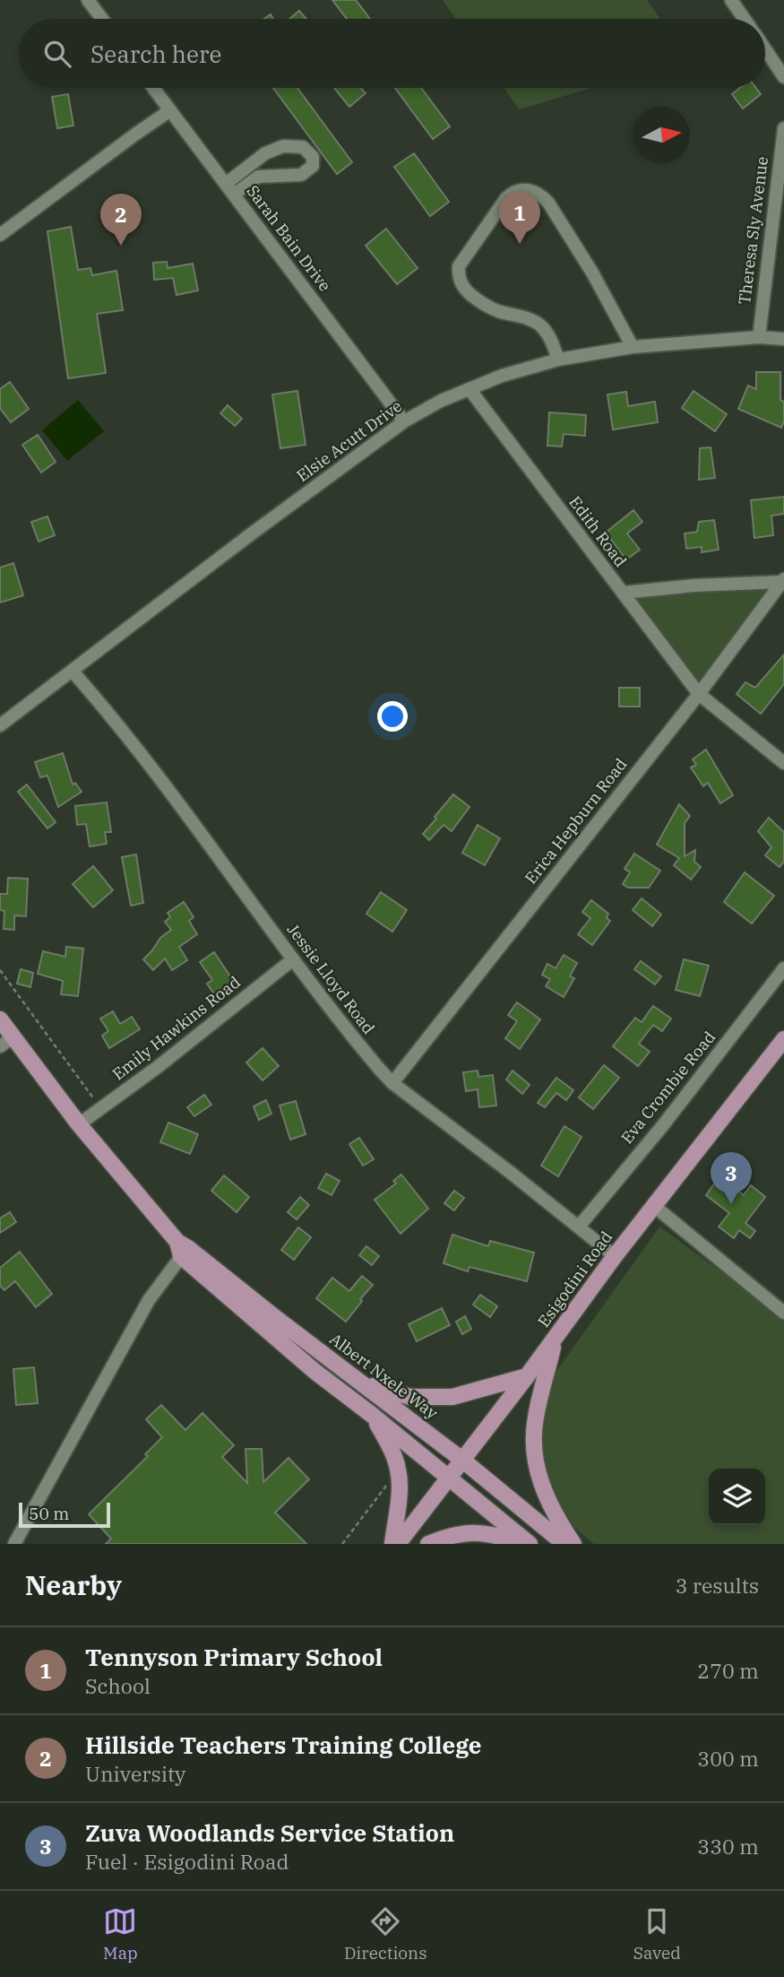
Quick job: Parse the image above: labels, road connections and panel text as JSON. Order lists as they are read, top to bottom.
{
  "streets": {
    "main road": ["Esigodini Road", "Albert Nxele Way"],
    "street": [
      "Theresa Sly Avenue",
      "Sarah Bain Drive",
      "Elsie Acutt Drive",
      "Edith Road",
      "Erica Hepburn Road",
      "Jessie Lloyd Road",
      "Emily Hawkins Road",
      "Eva Crombie Road"
    ]
  },
  "crossings": [
    ["Theresa Sly Avenue", "Elsie Acutt Drive"],
    ["Sarah Bain Drive", "Elsie Acutt Drive"],
    ["Elsie Acutt Drive", "Edith Road"],
    ["Elsie Acutt Drive", "Jessie Lloyd Road"],
    ["Edith Road", "Erica Hepburn Road"],
    ["Erica Hepburn Road", "Jessie Lloyd Road"],
    ["Jessie Lloyd Road", "Emily Hawkins Road"],
    ["Jessie Lloyd Road", "Eva Crombie Road"],
    ["Jessie Lloyd Road", "Esigodini Road"],
    ["Emily Hawkins Road", "Albert Nxele Way"],
    ["Esigodini Road", "Albert Nxele Way"]
  ],
  "scale_bar": "50 m",
  "north": "right",
  "page": {
    "search": "Search here",
    "pins": ["1", "2", "3"],
    "scale": "50 m",
    "heading": ["Nearby", "3 results"],
    "list": [
      {
        "mark": "1",
        "name": "Tennyson Primary School",
        "note": "School",
        "value": "270 m"
      },
      {
        "mark": "2",
        "name": "Hillside Teachers Training College",
        "note": "University",
        "value": "300 m"
      },
      {
        "mark": "3",
        "name": "Zuva Woodlands Service Station",
        "note": "Fuel · Esigodini Road",
        "value": "330 m"
      }
    ],
    "nav": ["Map", "Directions", "Saved"]
  }
}
